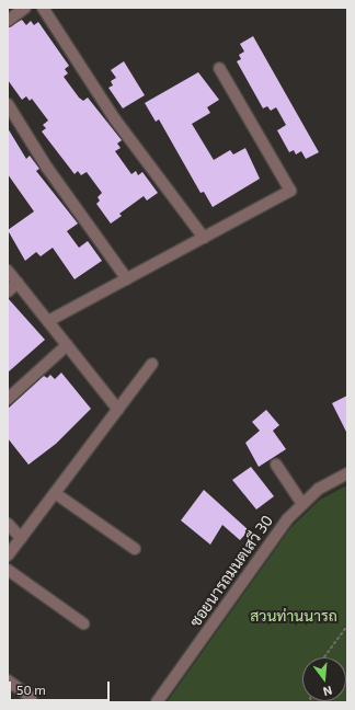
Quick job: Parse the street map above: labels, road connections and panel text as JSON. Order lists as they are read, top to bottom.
{
  "streets": {
    "street": ["ซอยนารถมนตเสวี 30"]
  },
  "parks": ["สวนท่านนารถ"],
  "scale_bar": "50 m",
  "north": "bottom"
}
